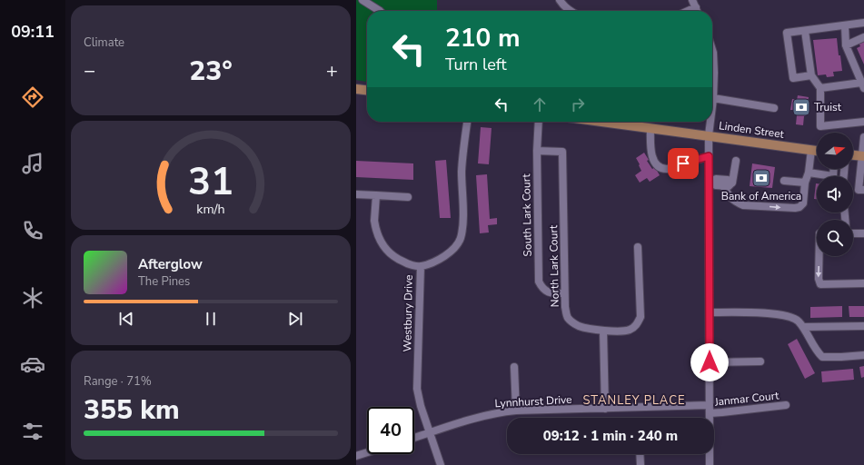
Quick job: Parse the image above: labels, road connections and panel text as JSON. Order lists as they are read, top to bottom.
{
  "streets": {
    "main road": ["Linden Street"],
    "street": [
      "South Lark Court",
      "North Lark Court",
      "Westbury Drive",
      "Janmar Court",
      "Lynnhurst Drive"
    ]
  },
  "crossings": [
    ["South Lark Court", "North Lark Court"],
    ["Westbury Drive", "Lynnhurst Drive"],
    ["Janmar Court", "Lynnhurst Drive"]
  ],
  "districts": ["STANLEY PLACE"],
  "places": {
    "bank": ["Truist", "Bank of America"]
  },
  "north": "right",
  "page": {
    "tabs": "09:11",
    "tile": [
      "Climate",
      ["Range · 71%", "355 km"]
    ],
    "turn": ["210 m", "Turn left"],
    "heat": ["−", "23°", "+"],
    "song": ["Afterglow", "The Pines"],
    "limit": "40",
    "trip": "09:12 · 1 min · 240 m",
    "gauge": ["31", "km/h"]
  }
}
